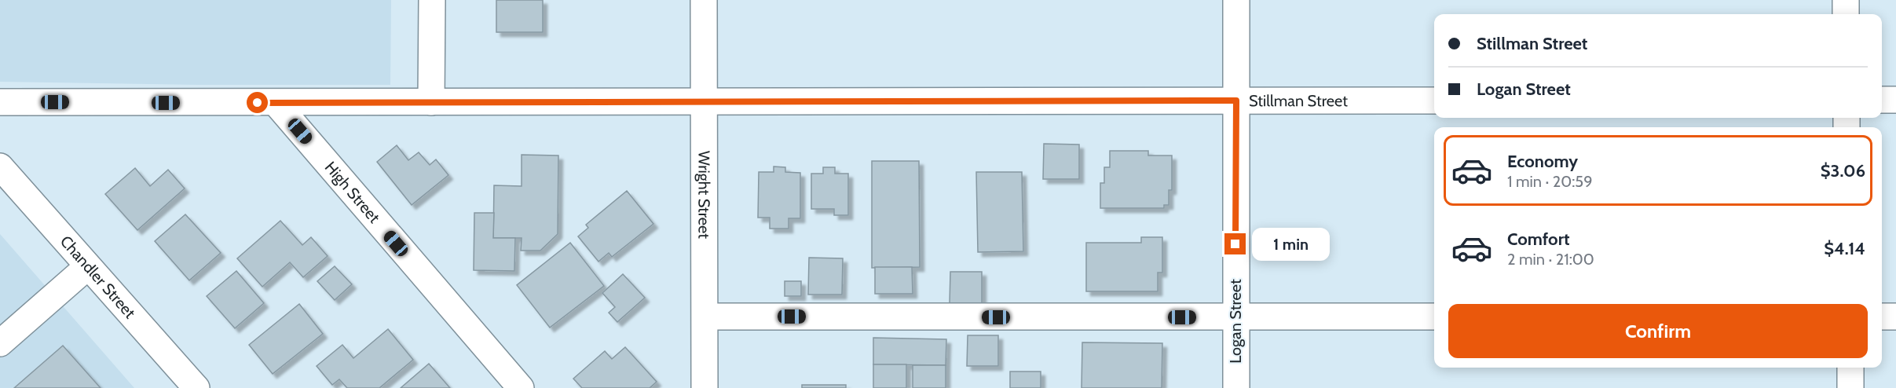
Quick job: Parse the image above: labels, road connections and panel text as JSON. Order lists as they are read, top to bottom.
{
  "streets": {
    "street": [
      "Stillman Street",
      "High Street",
      "Wright Street",
      "Chandler Street",
      "Logan Street"
    ]
  },
  "crossings": [
    ["Stillman Street", "High Street"],
    ["Stillman Street", "Wright Street"],
    ["Stillman Street", "Logan Street"]
  ],
  "page": {
    "banner": ["Stillman Street", "Logan Street"],
    "list": [
      {
        "name": "Economy",
        "note": "1 min · 20:59",
        "value": "$3.06"
      },
      {
        "name": "Comfort",
        "note": "2 min · 21:00",
        "value": "$4.14"
      }
    ],
    "bubble": "1 min",
    "buttons": "Confirm"
  }
}
